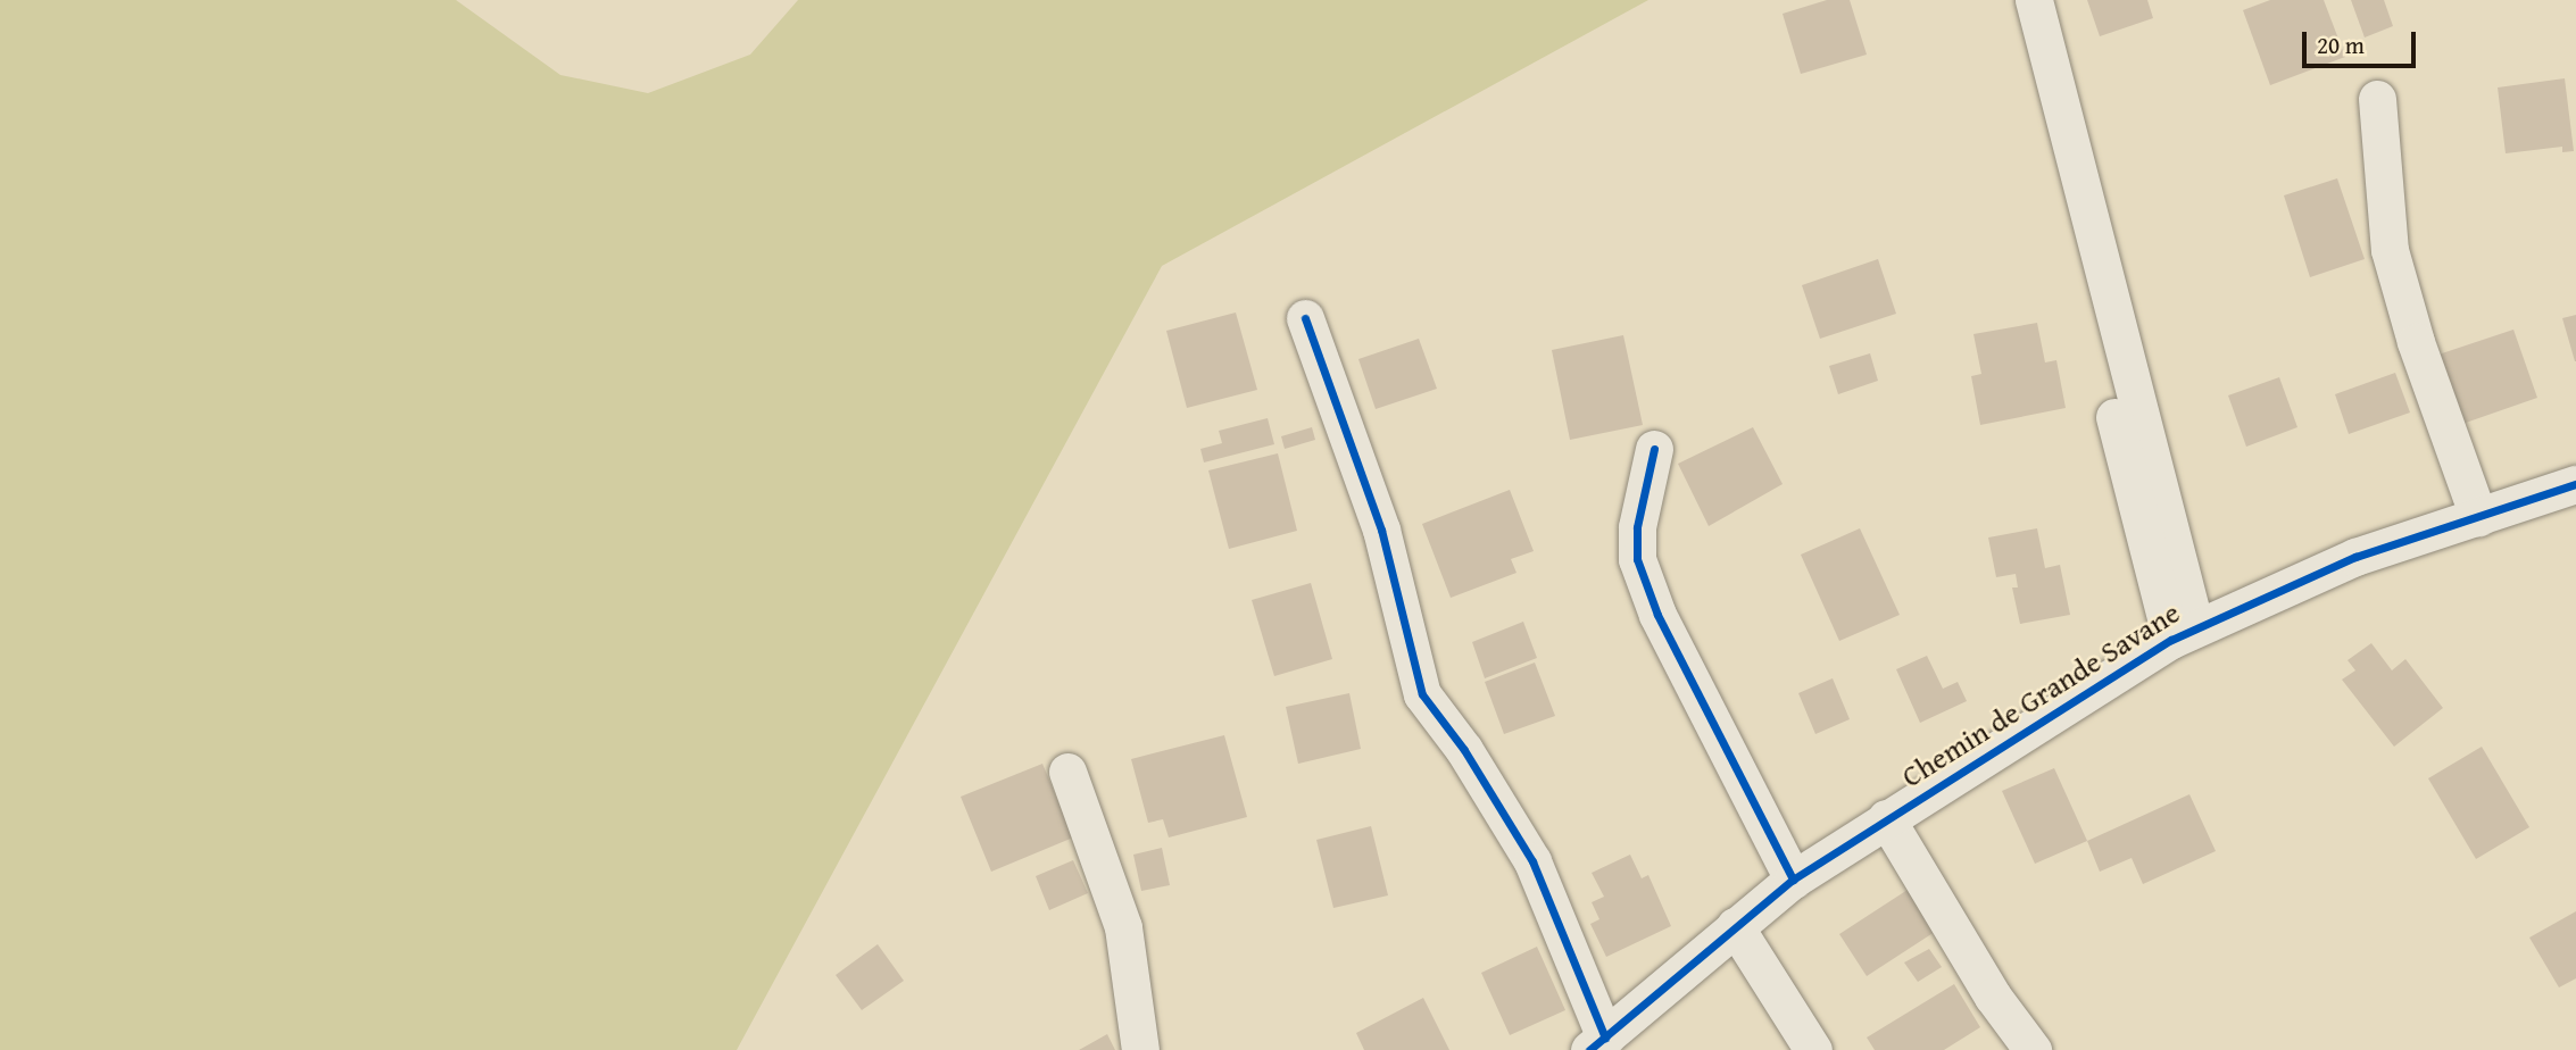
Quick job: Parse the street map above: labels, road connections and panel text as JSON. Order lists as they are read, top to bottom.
{
  "streets": {
    "street": ["Chemin de Grande Savane"]
  },
  "scale_bar": "20 m"
}
